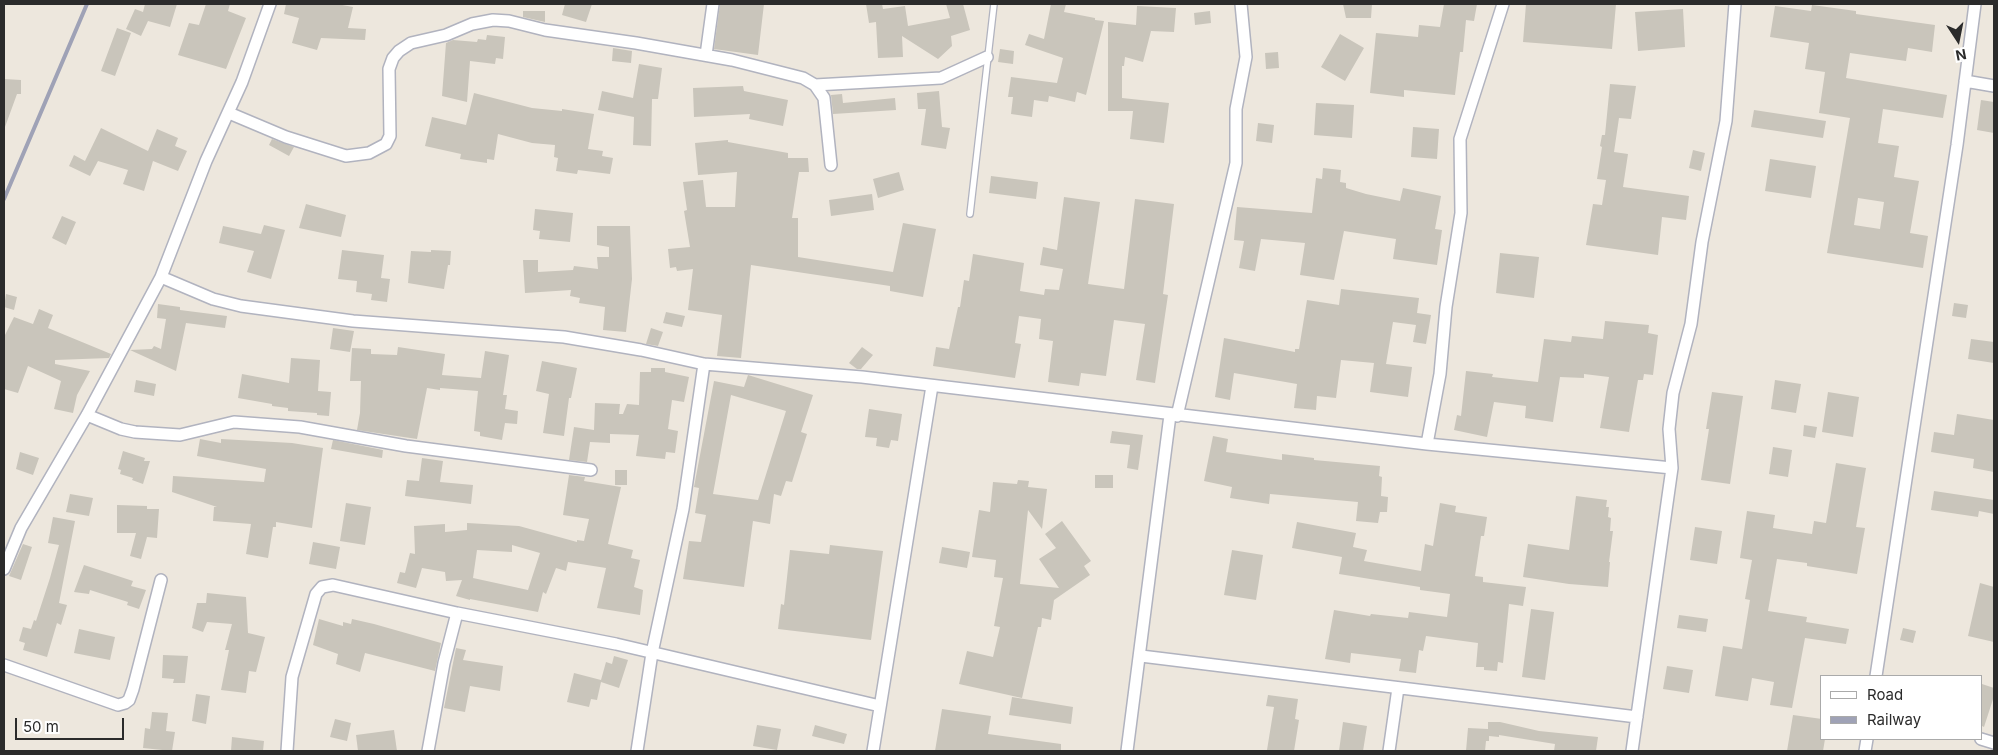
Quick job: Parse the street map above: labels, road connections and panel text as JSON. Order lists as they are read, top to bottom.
{
  "legend": ["Road", "Railway"],
  "scale_bar": "50 m",
  "north": "bottom"
}
